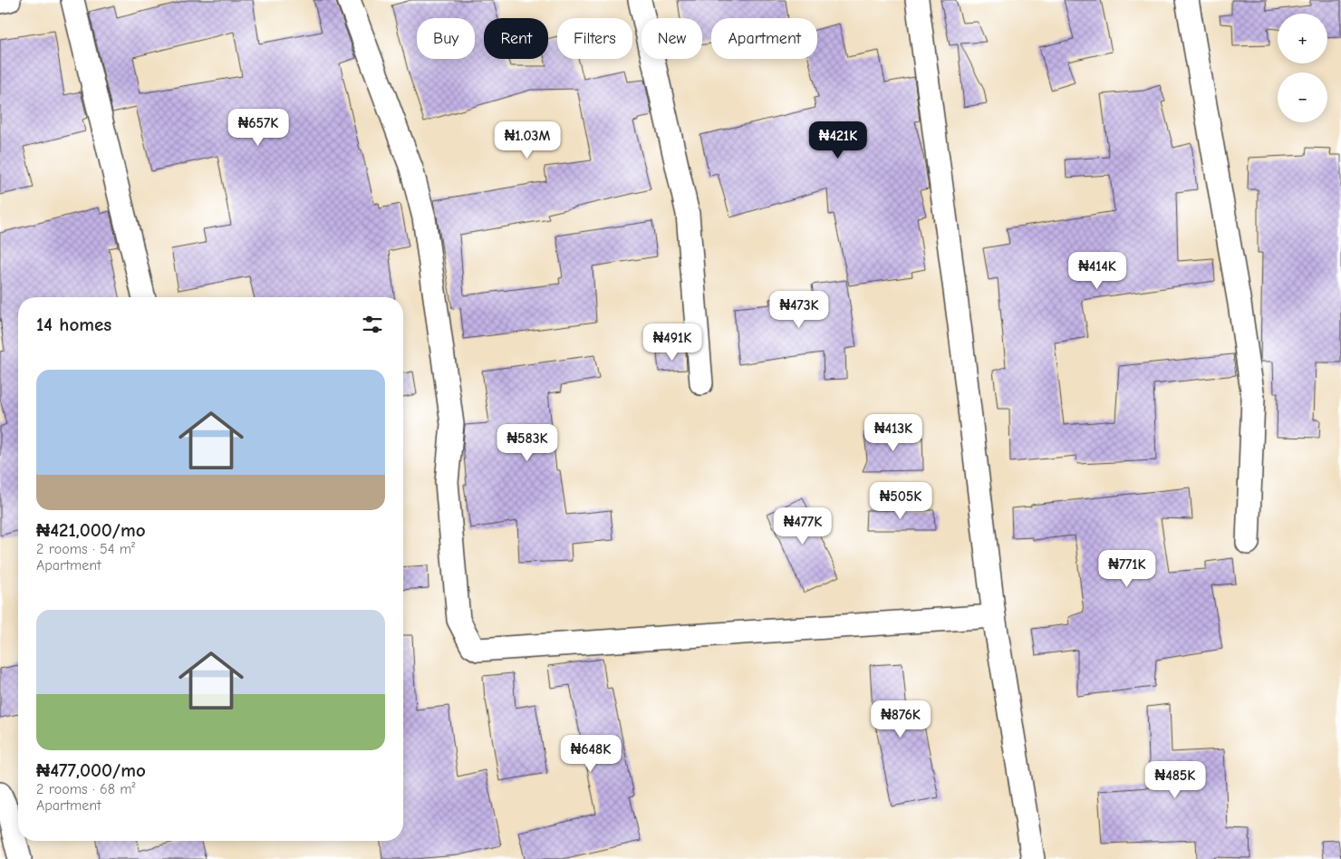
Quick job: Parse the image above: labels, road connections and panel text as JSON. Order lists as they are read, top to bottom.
{
  "page": {
    "map_buttons": ["+", "−"],
    "chip": [
      "Buy",
      "Rent",
      "Filters",
      "New",
      "Apartment"
    ],
    "price": [
      "₦657K",
      "₦1.03M",
      "₦421K",
      "₦414K",
      "₦473K",
      "₦491K",
      "₦413K",
      "₦583K",
      "₦505K",
      "₦477K",
      "₦771K",
      "₦876K",
      "₦648K",
      "₦485K"
    ],
    "heading": "14 homes",
    "list": [
      {
        "name": "₦421,000/mo",
        "note": "2 rooms · 54 m² · Apartment"
      },
      {
        "name": "₦477,000/mo",
        "note": "2 rooms · 68 m² · Apartment"
      }
    ]
  }
}
